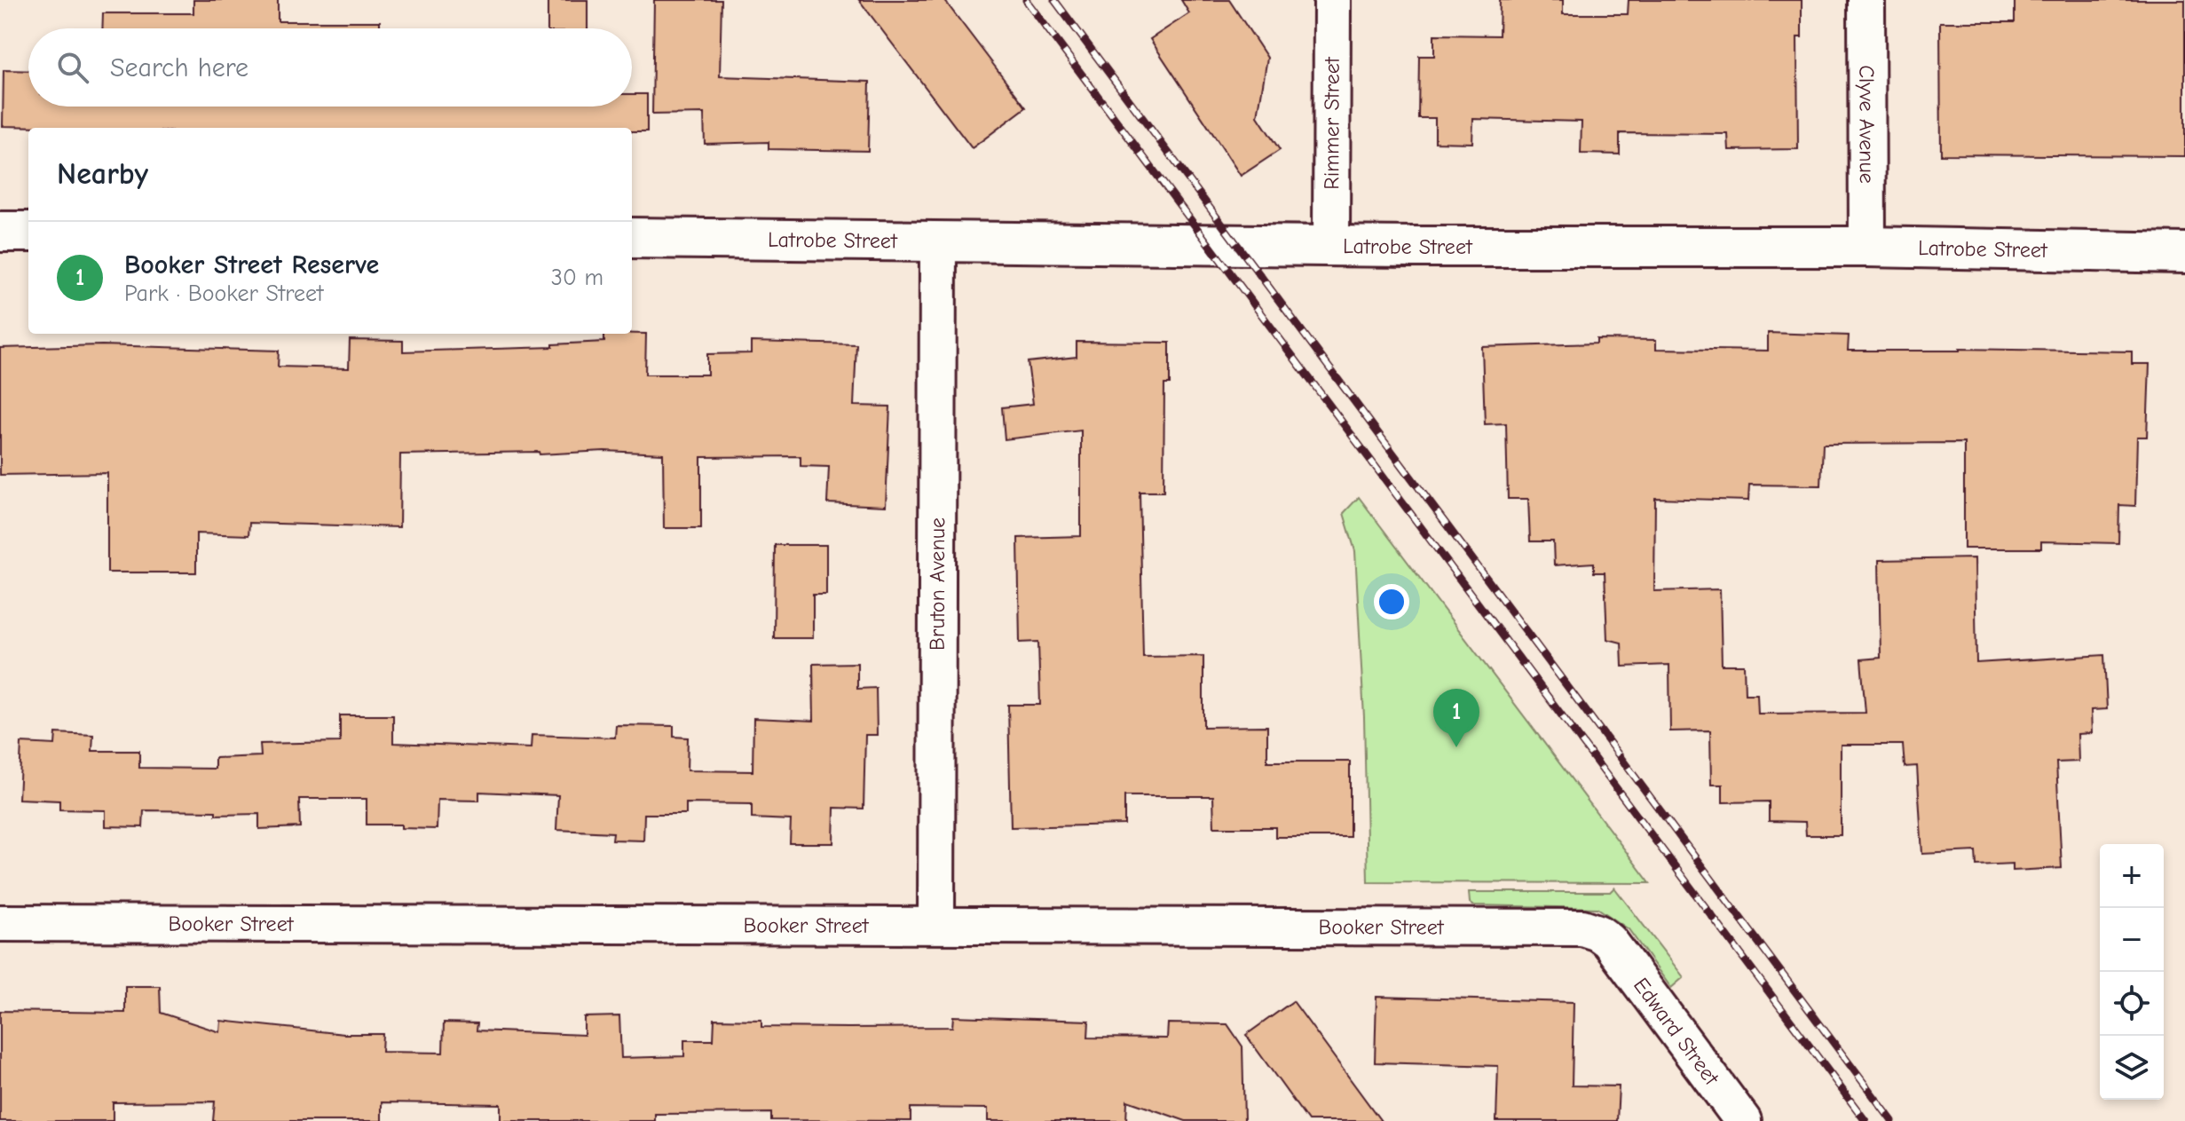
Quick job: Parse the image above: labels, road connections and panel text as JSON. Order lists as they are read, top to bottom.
{
  "streets": {
    "street": [
      "Rimmer Street",
      "Clyve Avenue",
      "Latrobe Street",
      "Bruton Avenue",
      "Booker Street",
      "Edward Street"
    ]
  },
  "crossings": [
    ["Rimmer Street", "Latrobe Street"],
    ["Clyve Avenue", "Latrobe Street"],
    ["Latrobe Street", "Bruton Avenue"],
    ["Bruton Avenue", "Booker Street"],
    ["Booker Street", "Edward Street"]
  ],
  "page": {
    "search": "Search here",
    "heading": "Nearby",
    "list": [
      {
        "mark": "1",
        "name": "Booker Street Reserve",
        "note": "Park · Booker Street",
        "value": "30 m"
      }
    ],
    "pins": "1",
    "map_buttons": ["+", "−"]
  }
}
